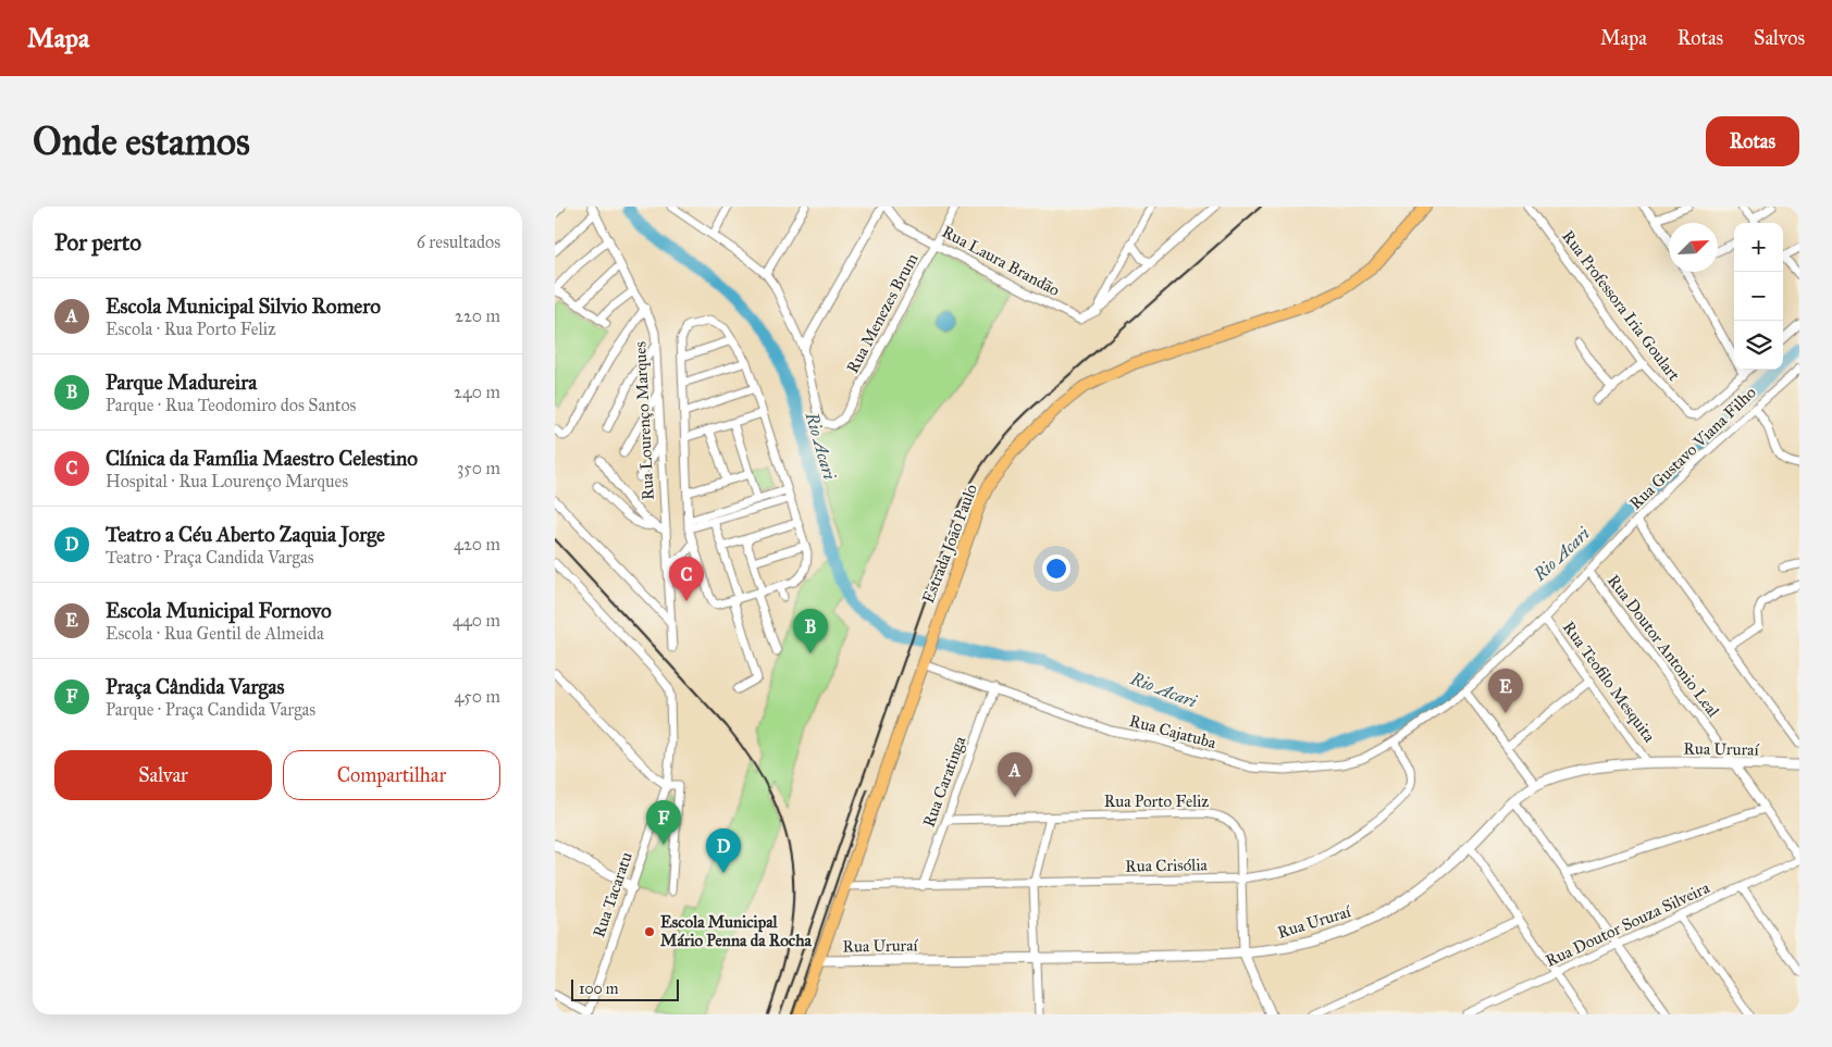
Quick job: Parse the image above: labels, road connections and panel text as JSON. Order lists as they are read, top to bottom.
{
  "streets": {
    "main road": ["Estrada João Paulo"],
    "street": [
      "Rua Laura Brandão",
      "Rua Professora Iria Goulart",
      "Rua Menezes Brum",
      "Rua Lourenço Marques",
      "Rua Gustavo Viana Filho",
      "Rua Doutor Antonio Leal",
      "Rua Teofilo Mesquita",
      "Rua Cajatuba",
      "Rua Ururaí",
      "Rua Caratinga",
      "Rua Porto Feliz",
      "Rua Crisólia",
      "Rua Tacaratu",
      "Rua Doutor Souza Silveira"
    ]
  },
  "crossings": [
    ["Rua Laura Brandão", "Rua Menezes Brum"],
    ["Rua Gustavo Viana Filho", "Rua Doutor Antonio Leal"],
    ["Rua Gustavo Viana Filho", "Rua Teofilo Mesquita"],
    ["Rua Gustavo Viana Filho", "Rua Cajatuba"],
    ["Estrada João Paulo", "Rua Cajatuba"],
    ["Estrada João Paulo", "Rua Ururaí"],
    ["Estrada João Paulo", "Rua Crisólia"],
    ["Rua Doutor Antonio Leal", "Rua Ururaí"],
    ["Rua Doutor Antonio Leal", "Rua Doutor Souza Silveira"],
    ["Rua Teofilo Mesquita", "Rua Ururaí"],
    ["Rua Cajatuba", "Rua Caratinga"],
    ["Rua Cajatuba", "Rua Crisólia"],
    ["Rua Ururaí", "Rua Porto Feliz"],
    ["Rua Caratinga", "Rua Porto Feliz"],
    ["Rua Caratinga", "Rua Crisólia"],
    ["Rua Porto Feliz", "Rua Crisólia"]
  ],
  "water": ["Rio Acari"],
  "places": ["Escola Municipal Mário Penna da Rocha"],
  "scale_bar": "100 m",
  "north": "top right",
  "page": {
    "header": "Mapa",
    "nav": ["Mapa", "Rotas", "Salvos"],
    "buttons": [
      "Rotas",
      ["Salvar", "Compartilhar"]
    ],
    "title": "Onde estamos",
    "heading": ["Por perto", "6 resultados"],
    "map_buttons": ["+", "−"],
    "list": [
      {
        "mark": "A",
        "name": "Escola Municipal Silvio Romero",
        "note": "Escola · Rua Porto Feliz",
        "value": "220 m"
      },
      {
        "mark": "B",
        "name": "Parque Madureira",
        "note": "Parque · Rua Teodomiro dos Santos",
        "value": "240 m"
      },
      {
        "mark": "C",
        "name": "Clínica da Família Maestro Celestino",
        "note": "Hospital · Rua Lourenço Marques",
        "value": "350 m"
      },
      {
        "mark": "D",
        "name": "Teatro a Céu Aberto Zaquia Jorge",
        "note": "Teatro · Praça Candida Vargas",
        "value": "420 m"
      },
      {
        "mark": "E",
        "name": "Escola Municipal Fornovo",
        "note": "Escola · Rua Gentil de Almeida",
        "value": "440 m"
      },
      {
        "mark": "F",
        "name": "Praça Cândida Vargas",
        "note": "Parque · Praça Candida Vargas",
        "value": "450 m"
      }
    ],
    "pins": [
      "C",
      "B",
      "E",
      "A",
      "F",
      "D"
    ],
    "scale": "100 m"
  }
}
